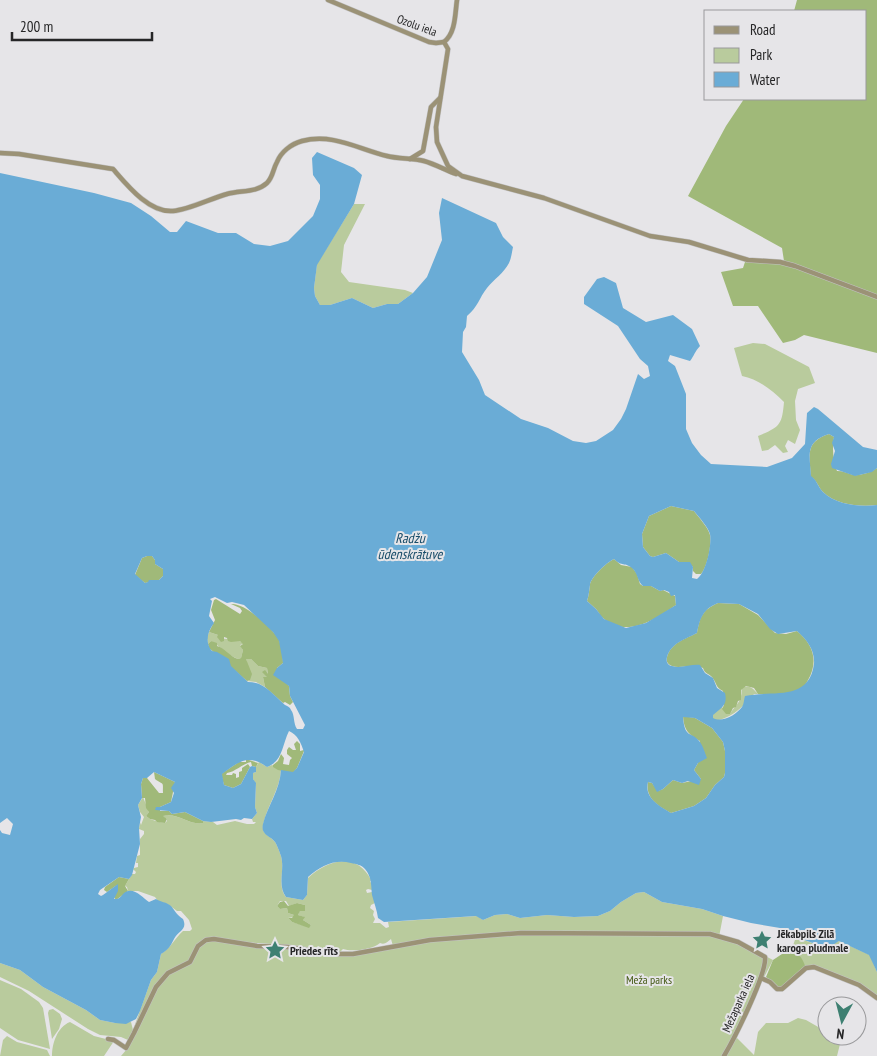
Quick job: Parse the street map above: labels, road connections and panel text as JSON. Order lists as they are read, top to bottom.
{
  "streets": {
    "street": ["Ozolu iela", "Mežaparka iela"]
  },
  "water": ["Radžu ūdenskrātuve"],
  "parks": ["Meža parks"],
  "places": {
    "place": ["Jēkabpils Zilā karoga pludmale", "Priedes rīts"]
  },
  "legend": ["Road", "Park", "Water"],
  "scale_bar": "200 m",
  "north": "bottom"
}
